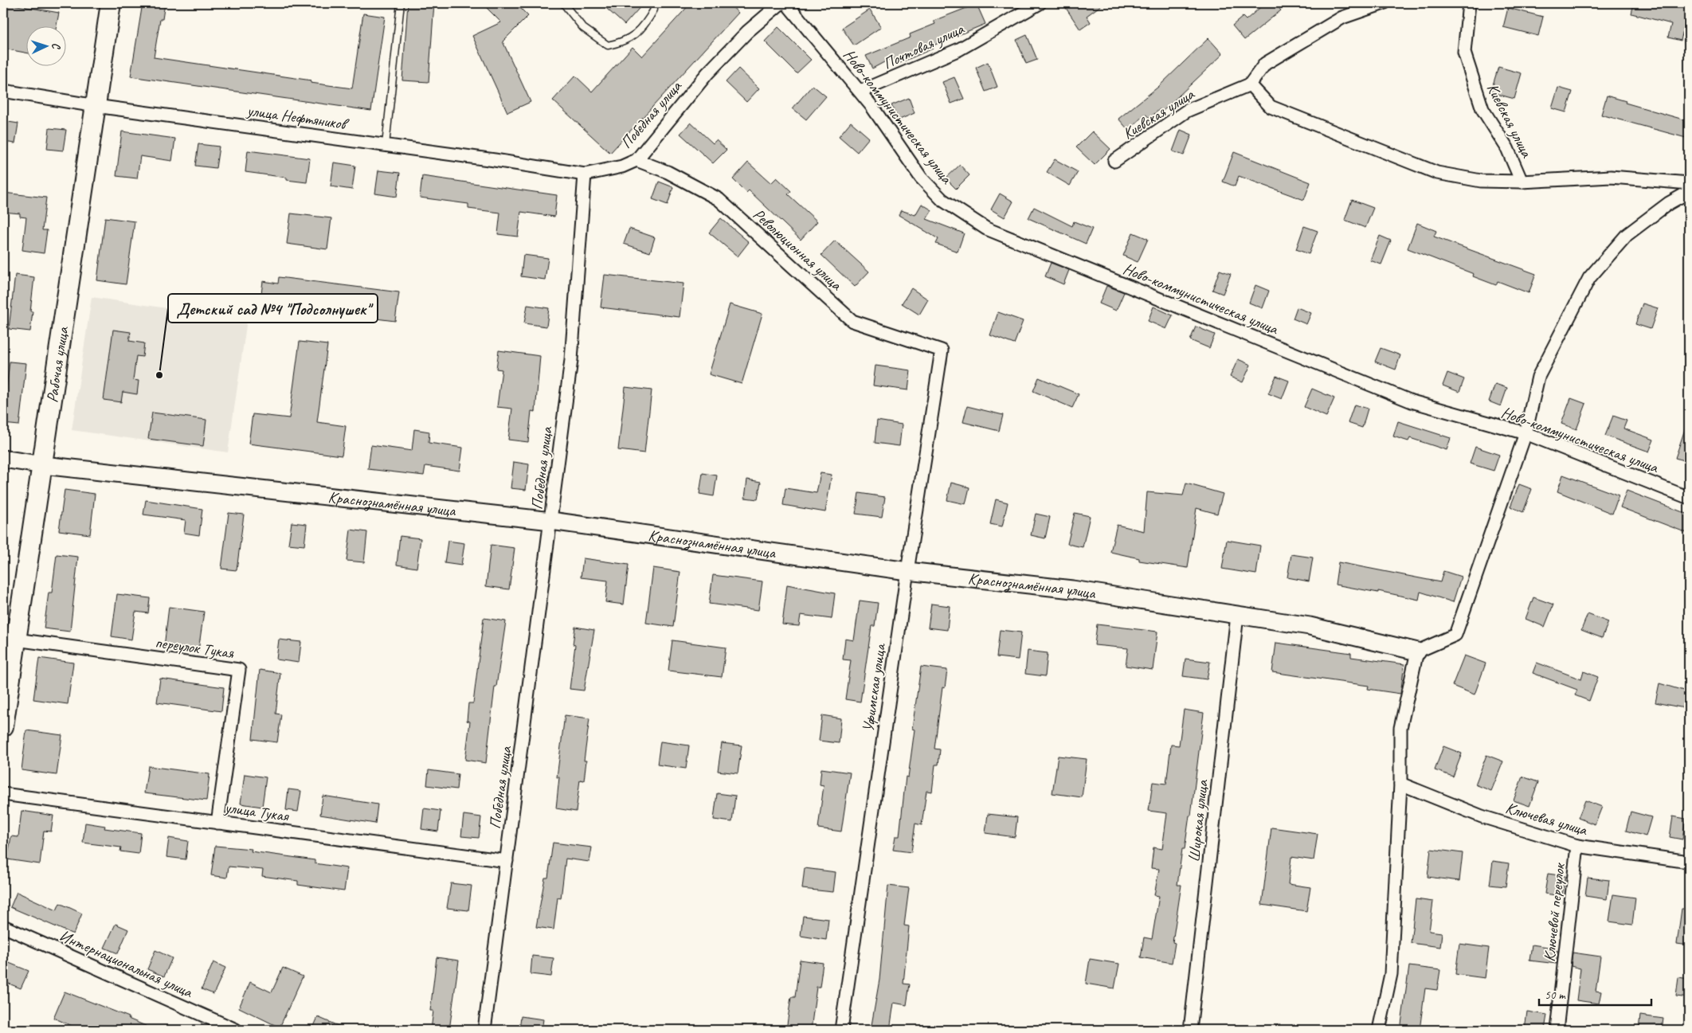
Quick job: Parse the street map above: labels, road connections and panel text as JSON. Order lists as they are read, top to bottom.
{
  "streets": {
    "main road": ["Рабочая улица"],
    "street": [
      "Почтовая улица",
      "Киевская улица",
      "Победная улица",
      "Ново-коммунистическая улица",
      "улица Нефтяников",
      "Революционная улица",
      "Краснознамённая улица",
      "переулок Тукая",
      "Уфимская улица",
      "улица Тукая",
      "Ключевая улица",
      "Широкая улица",
      "Ключевой переулок",
      "Интернациональная улица"
    ]
  },
  "crossings": [
    ["Почтовая улица", "Ново-коммунистическая улица"],
    ["Победная улица", "улица Нефтяников"],
    ["Победная улица", "Революционная улица"],
    ["Победная улица", "Краснознамённая улица"],
    ["Победная улица", "улица Тукая"],
    ["улица Нефтяников", "Рабочая улица"],
    ["Революционная улица", "Уфимская улица"],
    ["Рабочая улица", "Краснознамённая улица"],
    ["Рабочая улица", "переулок Тукая"],
    ["Краснознамённая улица", "Уфимская улица"],
    ["Краснознамённая улица", "Широкая улица"],
    ["переулок Тукая", "улица Тукая"],
    ["Ключевая улица", "Ключевой переулок"]
  ],
  "places": ["Детский сад №4 \"Подсолнушек\""],
  "scale_bar": "50 m",
  "north": "right"
}
